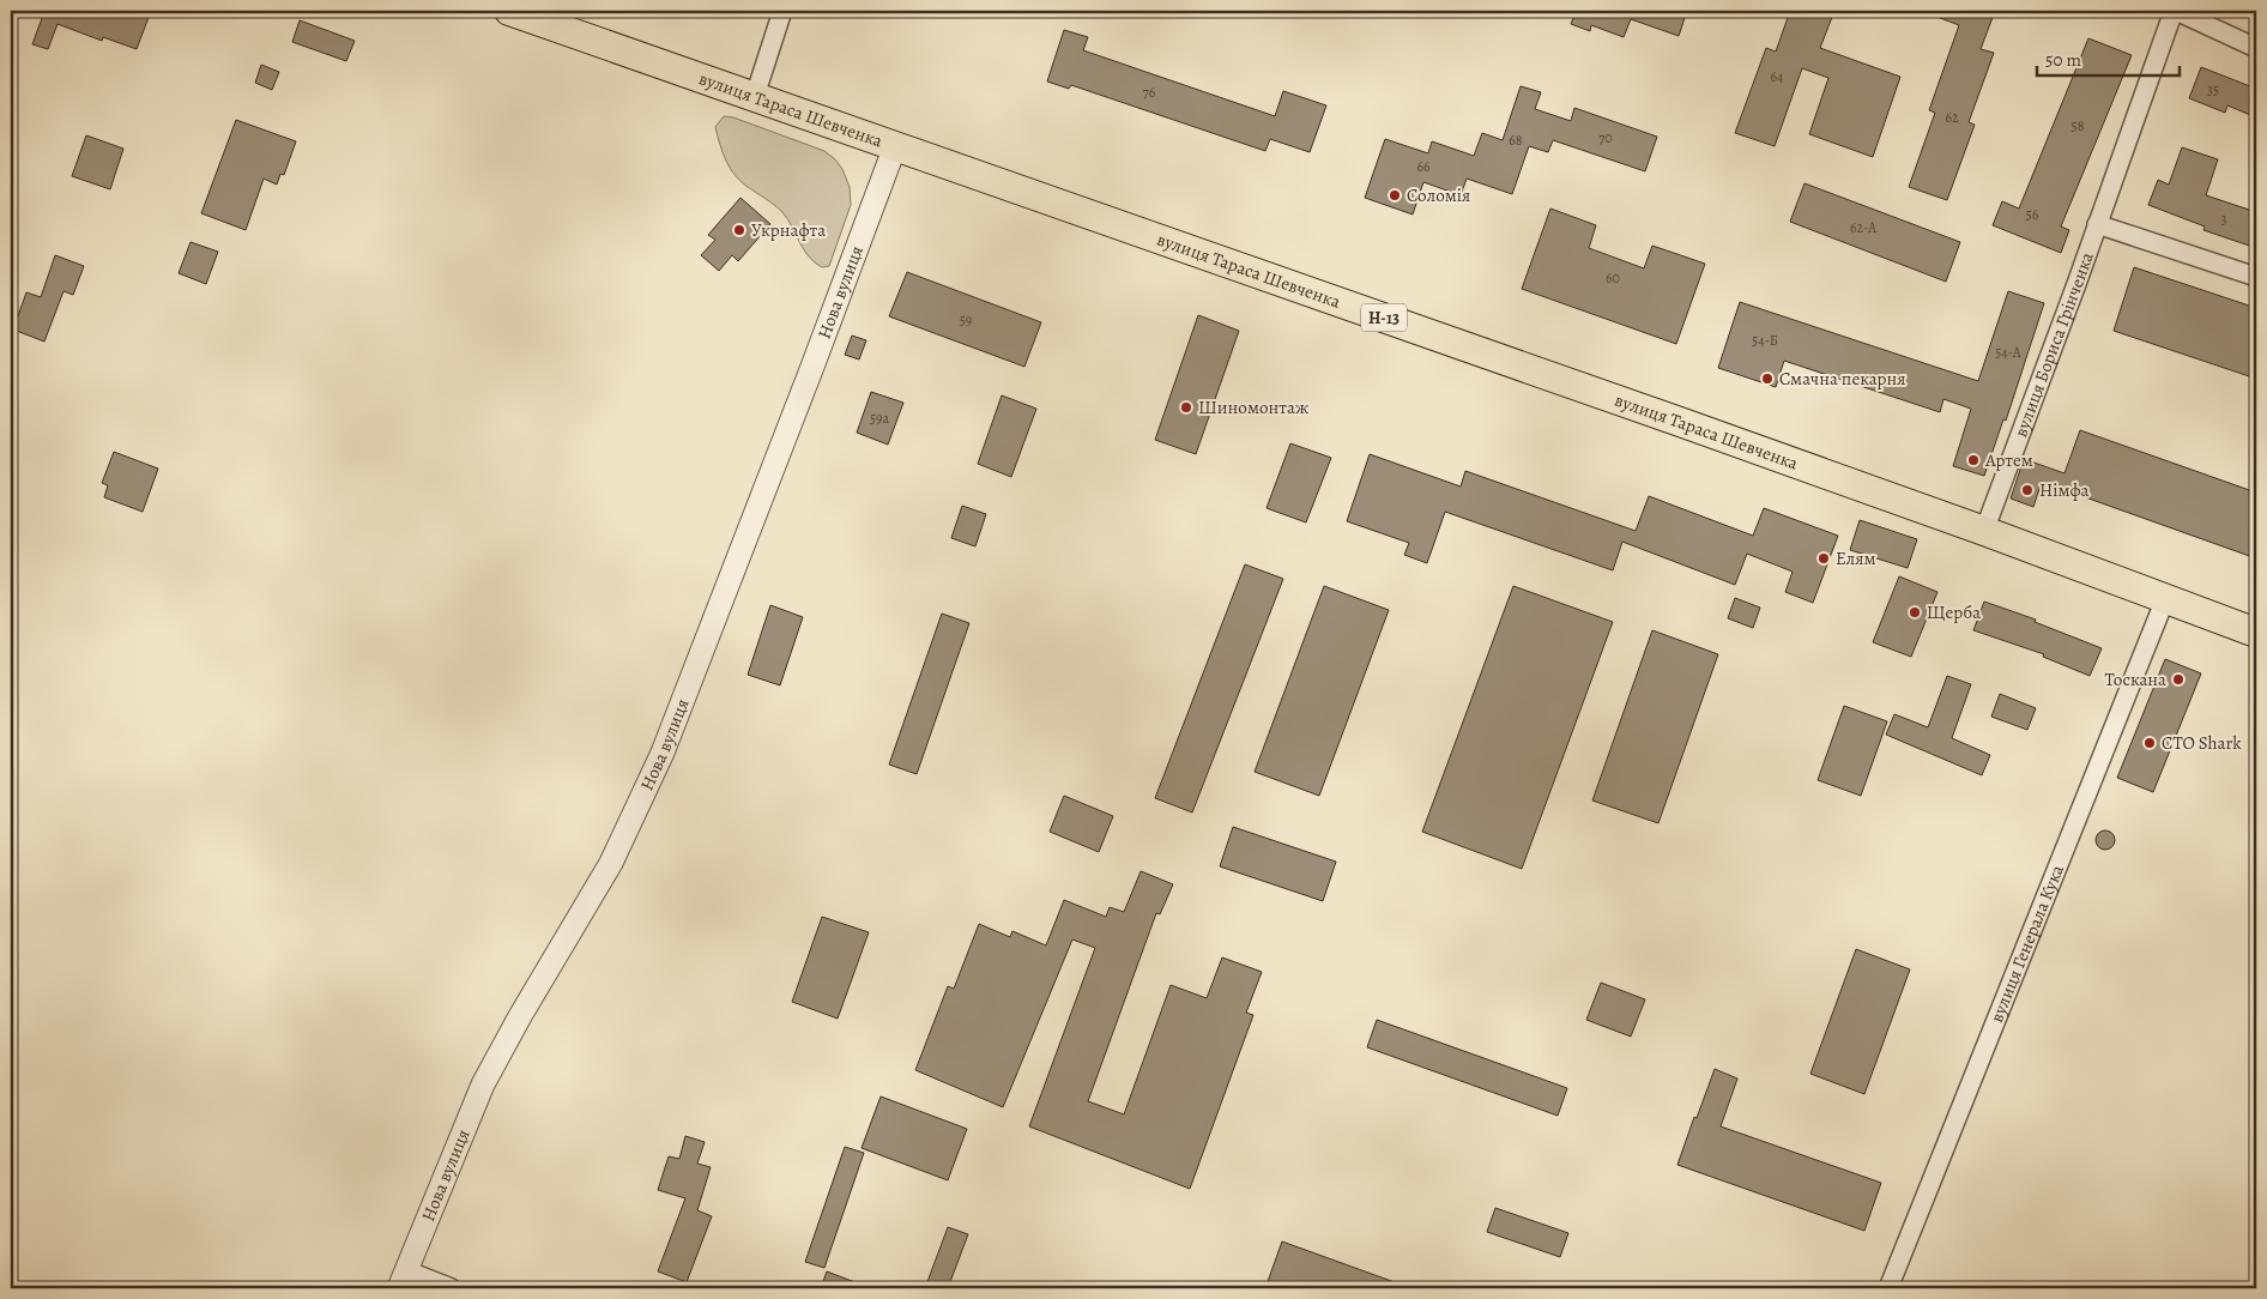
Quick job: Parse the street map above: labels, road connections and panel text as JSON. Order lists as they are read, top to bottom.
{
  "streets": {
    "main road": ["вулиця Тараса Шевченка", "Н-13"],
    "street": ["Нова вулиця", "вулиця Бориса Грінченка", "вулиця Генерала Кука"]
  },
  "crossings": [
    ["вулиця Тараса Шевченка", "Нова вулиця"],
    ["вулиця Тараса Шевченка", "вулиця Бориса Грінченка"],
    ["вулиця Тараса Шевченка", "вулиця Генерала Кука"]
  ],
  "places": [
    "Соломiя",
    "Укрнафта",
    "Смачна пекарня",
    "Шиномонтаж",
    "Артем",
    "Німфа",
    "Елям",
    "Щерба",
    "Тоскана",
    "СТО Shark"
  ],
  "house_numbers": [
    "64",
    "35",
    "76",
    "62",
    "58",
    "70",
    "68",
    "66",
    "56",
    "3",
    "62-А",
    "60",
    "59",
    "54-Б",
    "54-А",
    "59а"
  ],
  "scale_bar": "50 m"
}
